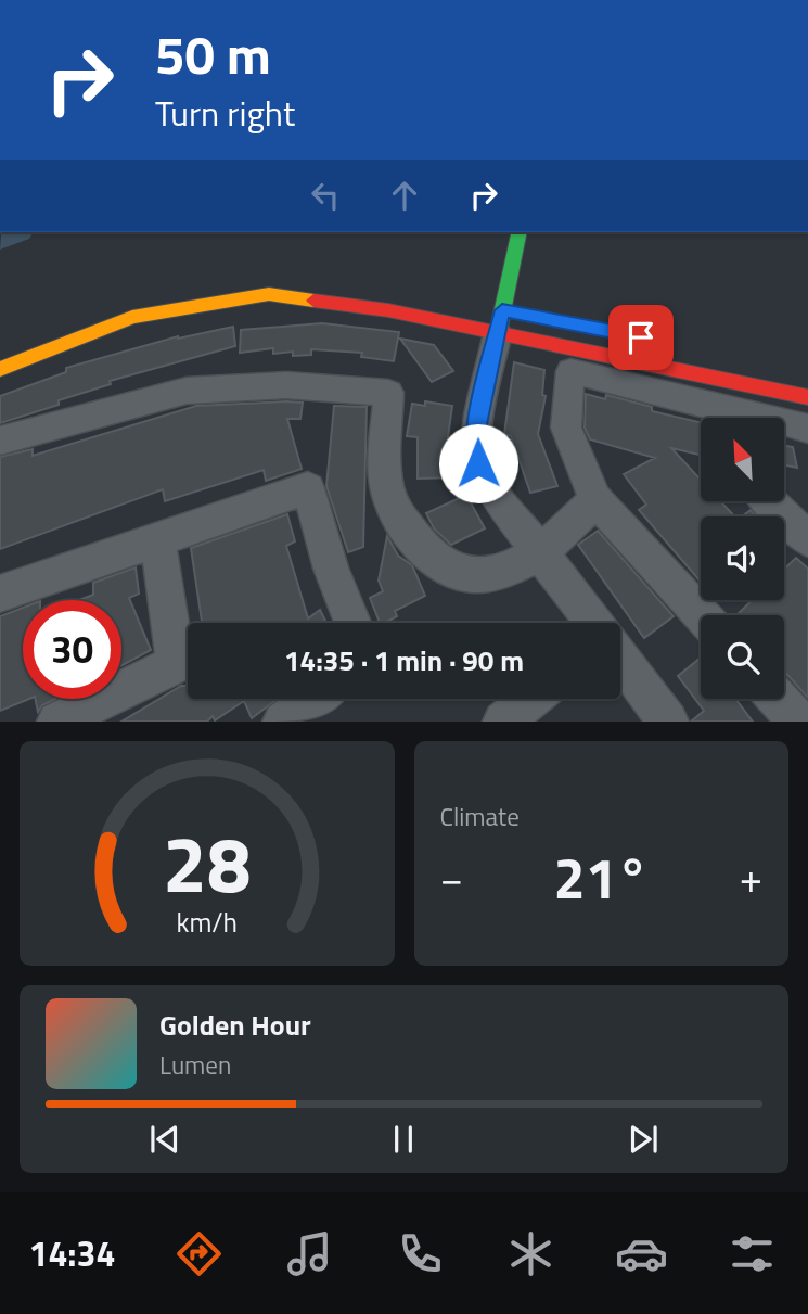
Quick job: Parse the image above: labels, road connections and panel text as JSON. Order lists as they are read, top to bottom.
{
  "north": "top left",
  "page": {
    "turn": ["50 m", "Turn right"],
    "limit": "30",
    "trip": "14:35 · 1 min · 90 m",
    "tile": "Climate",
    "heat": ["−", "21°", "+"],
    "song": ["Golden Hour", "Lumen"],
    "tabs": "14:34",
    "gauge": ["28", "km/h"]
  }
}
